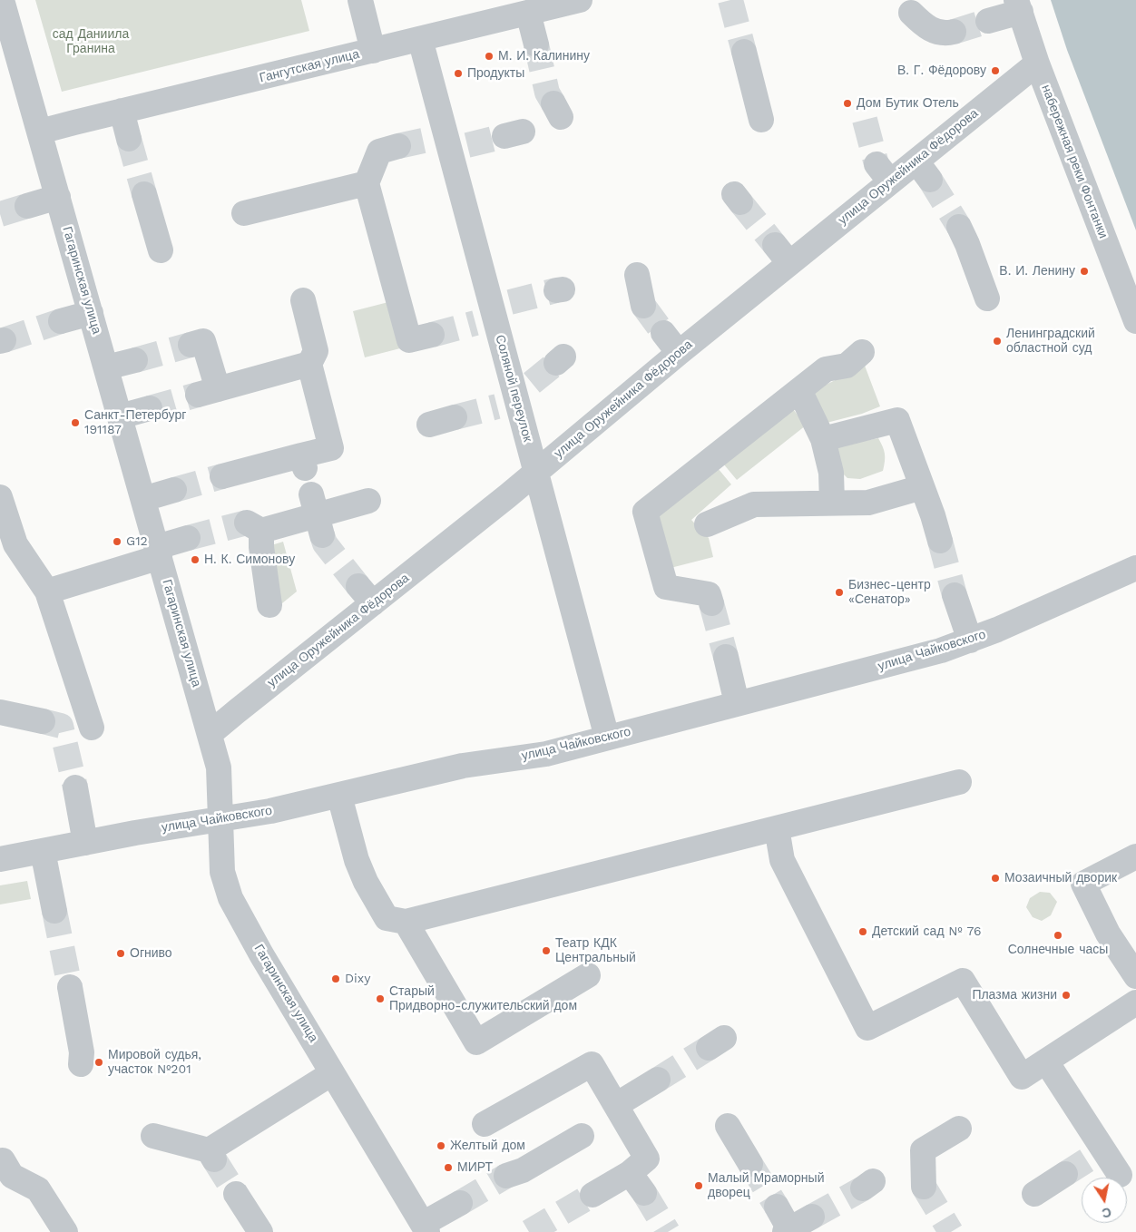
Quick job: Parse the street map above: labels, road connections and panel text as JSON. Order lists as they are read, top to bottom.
{
  "streets": {
    "street": [
      "Гангутская улица",
      "набережная реки Фонтанки",
      "улица Оружейника Фёдорова",
      "Гагаринская улица",
      "Соляной переулок",
      "улица Чайковского"
    ]
  },
  "crossings": [
    ["Гангутская улица", "Гагаринская улица"],
    ["Гангутская улица", "Соляной переулок"],
    ["набережная реки Фонтанки", "улица Оружейника Фёдорова"],
    ["улица Оружейника Фёдорова", "Гагаринская улица"],
    ["улица Оружейника Фёдорова", "Соляной переулок"],
    ["Гагаринская улица", "улица Чайковского"],
    ["Соляной переулок", "улица Чайковского"]
  ],
  "parks": ["сад Даниила Гранина"],
  "places": [
    "М. И. Калинину",
    "В. Г. Фёдорову",
    "Продукты",
    "Дом Бутик Отель",
    "В. И. Ленину",
    "Ленинградский областной суд",
    "Санкт-Петербург 191187",
    "G12",
    "Н. К. Симонову",
    "Бизнес-центр «Сенатор»",
    "Мозаичный дворик",
    "Детский сад № 76",
    "Солнечные часы",
    "Театр КДК Центральный",
    "Огниво",
    "Dixy",
    "Плазма жизни",
    "Старый Придворно-служительский дом",
    "Мировой судья, участок №201",
    "Желтый дом",
    "МИРТ",
    "Малый Мраморный дворец"
  ],
  "north": "bottom"
}
